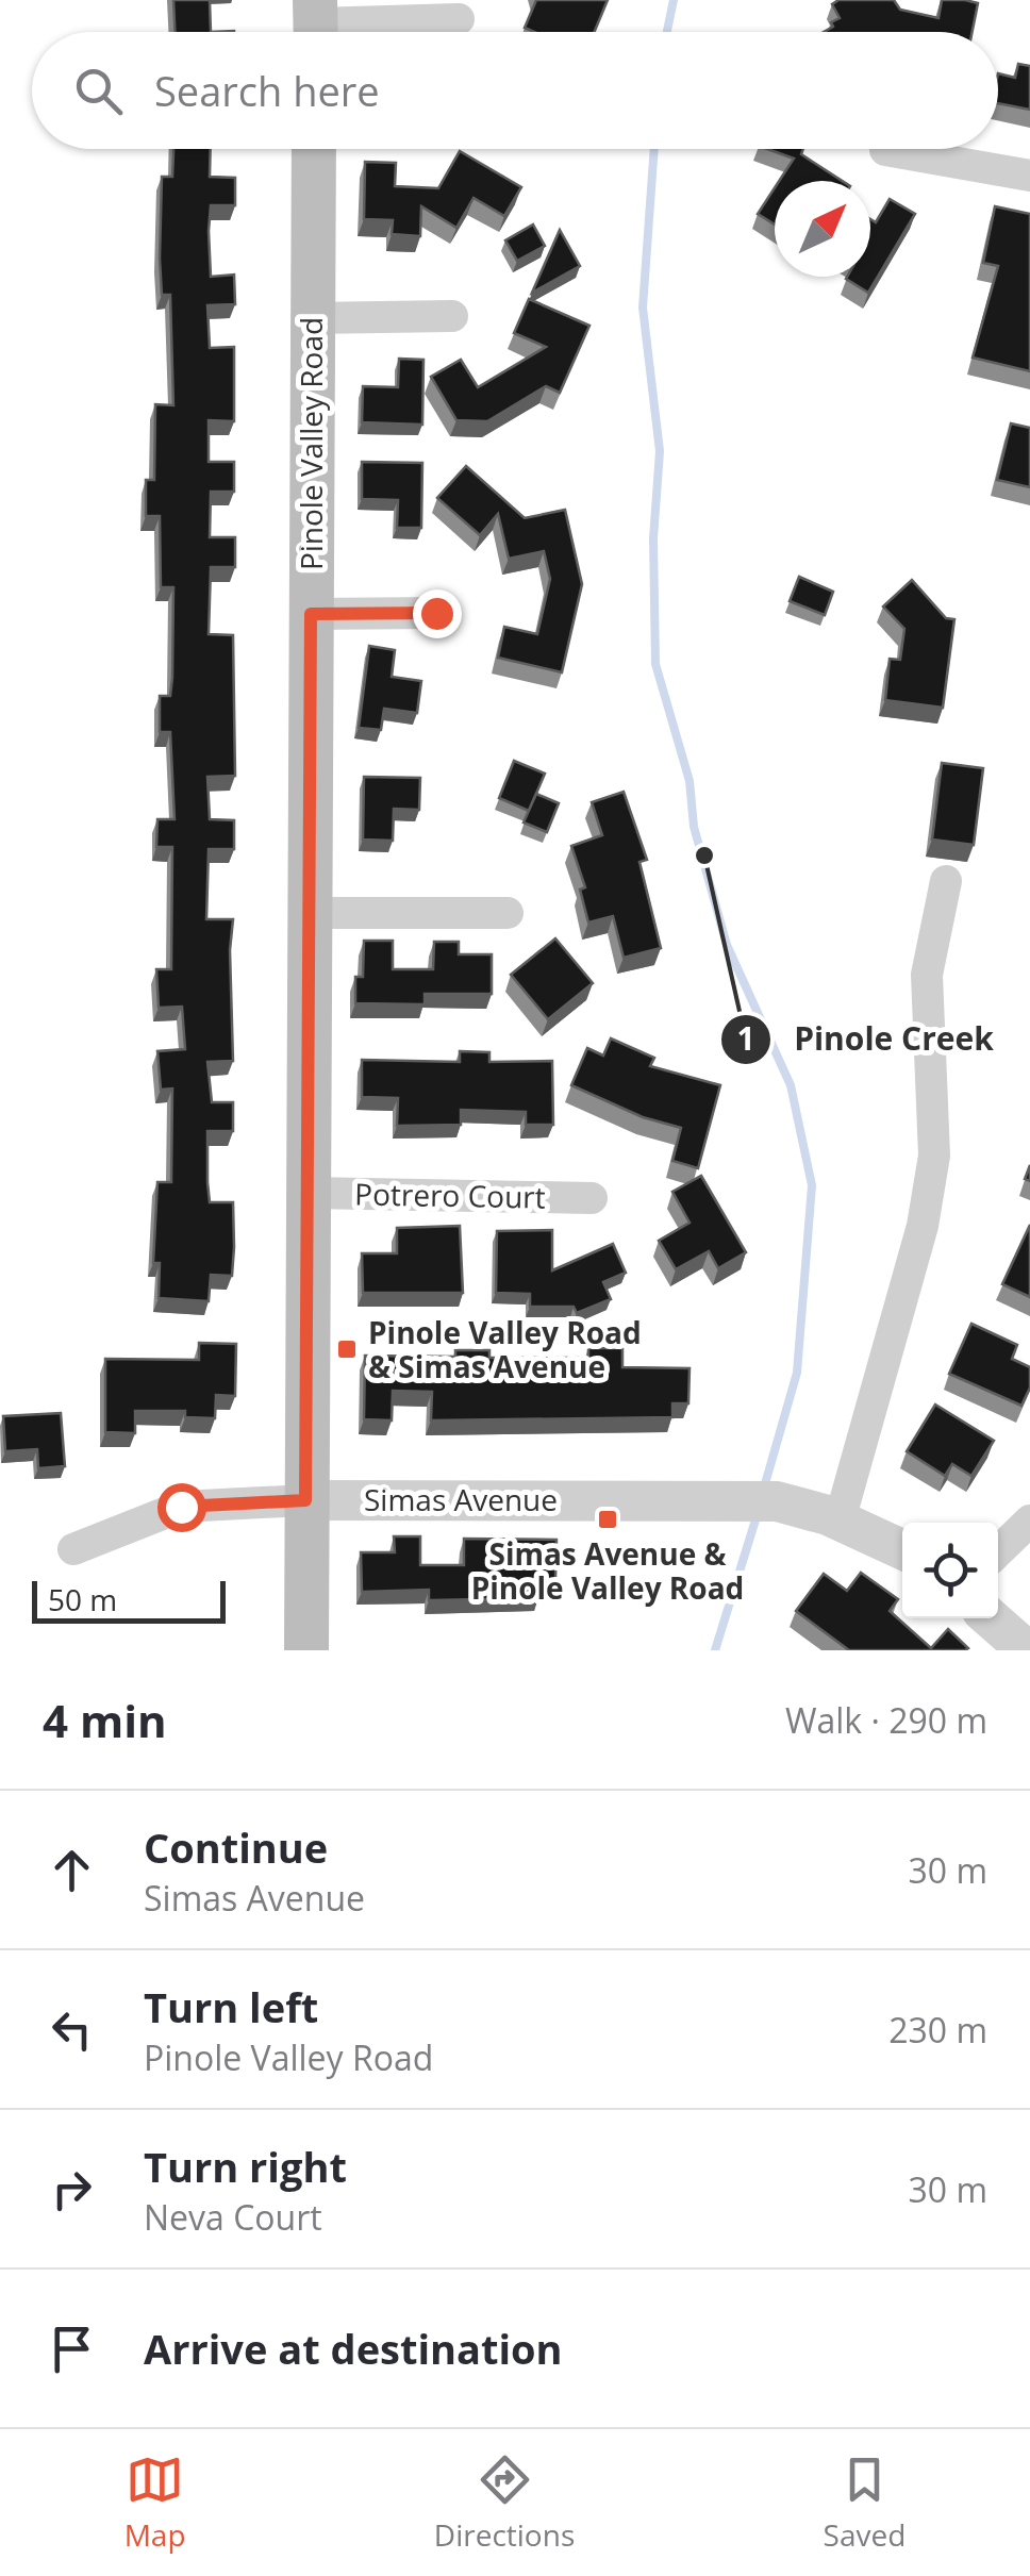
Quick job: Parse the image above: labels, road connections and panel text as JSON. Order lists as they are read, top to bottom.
{
  "streets": {
    "main road": ["Pinole Valley Road"],
    "street": ["Potrero Court", "Simas Avenue"]
  },
  "crossings": [
    ["Pinole Valley Road", "Potrero Court"],
    ["Pinole Valley Road", "Simas Avenue"]
  ],
  "places": {
    "other": ["Pinole Creek"],
    "transit": ["Pinole Valley Road & Simas Avenue", "Simas Avenue & Pinole Valley Road"]
  },
  "scale_bar": "50 m",
  "north": "top right",
  "page": {
    "search": "Search here",
    "scale": "50 m",
    "heading": ["4 min", "Walk · 290 m"],
    "list": [
      ["Continue", "Simas Avenue", "30 m"],
      ["Turn left", "Pinole Valley Road", "230 m"],
      ["Turn right", "Neva Court", "30 m"],
      "Arrive at destination"
    ],
    "nav": ["Map", "Directions", "Saved"]
  }
}
